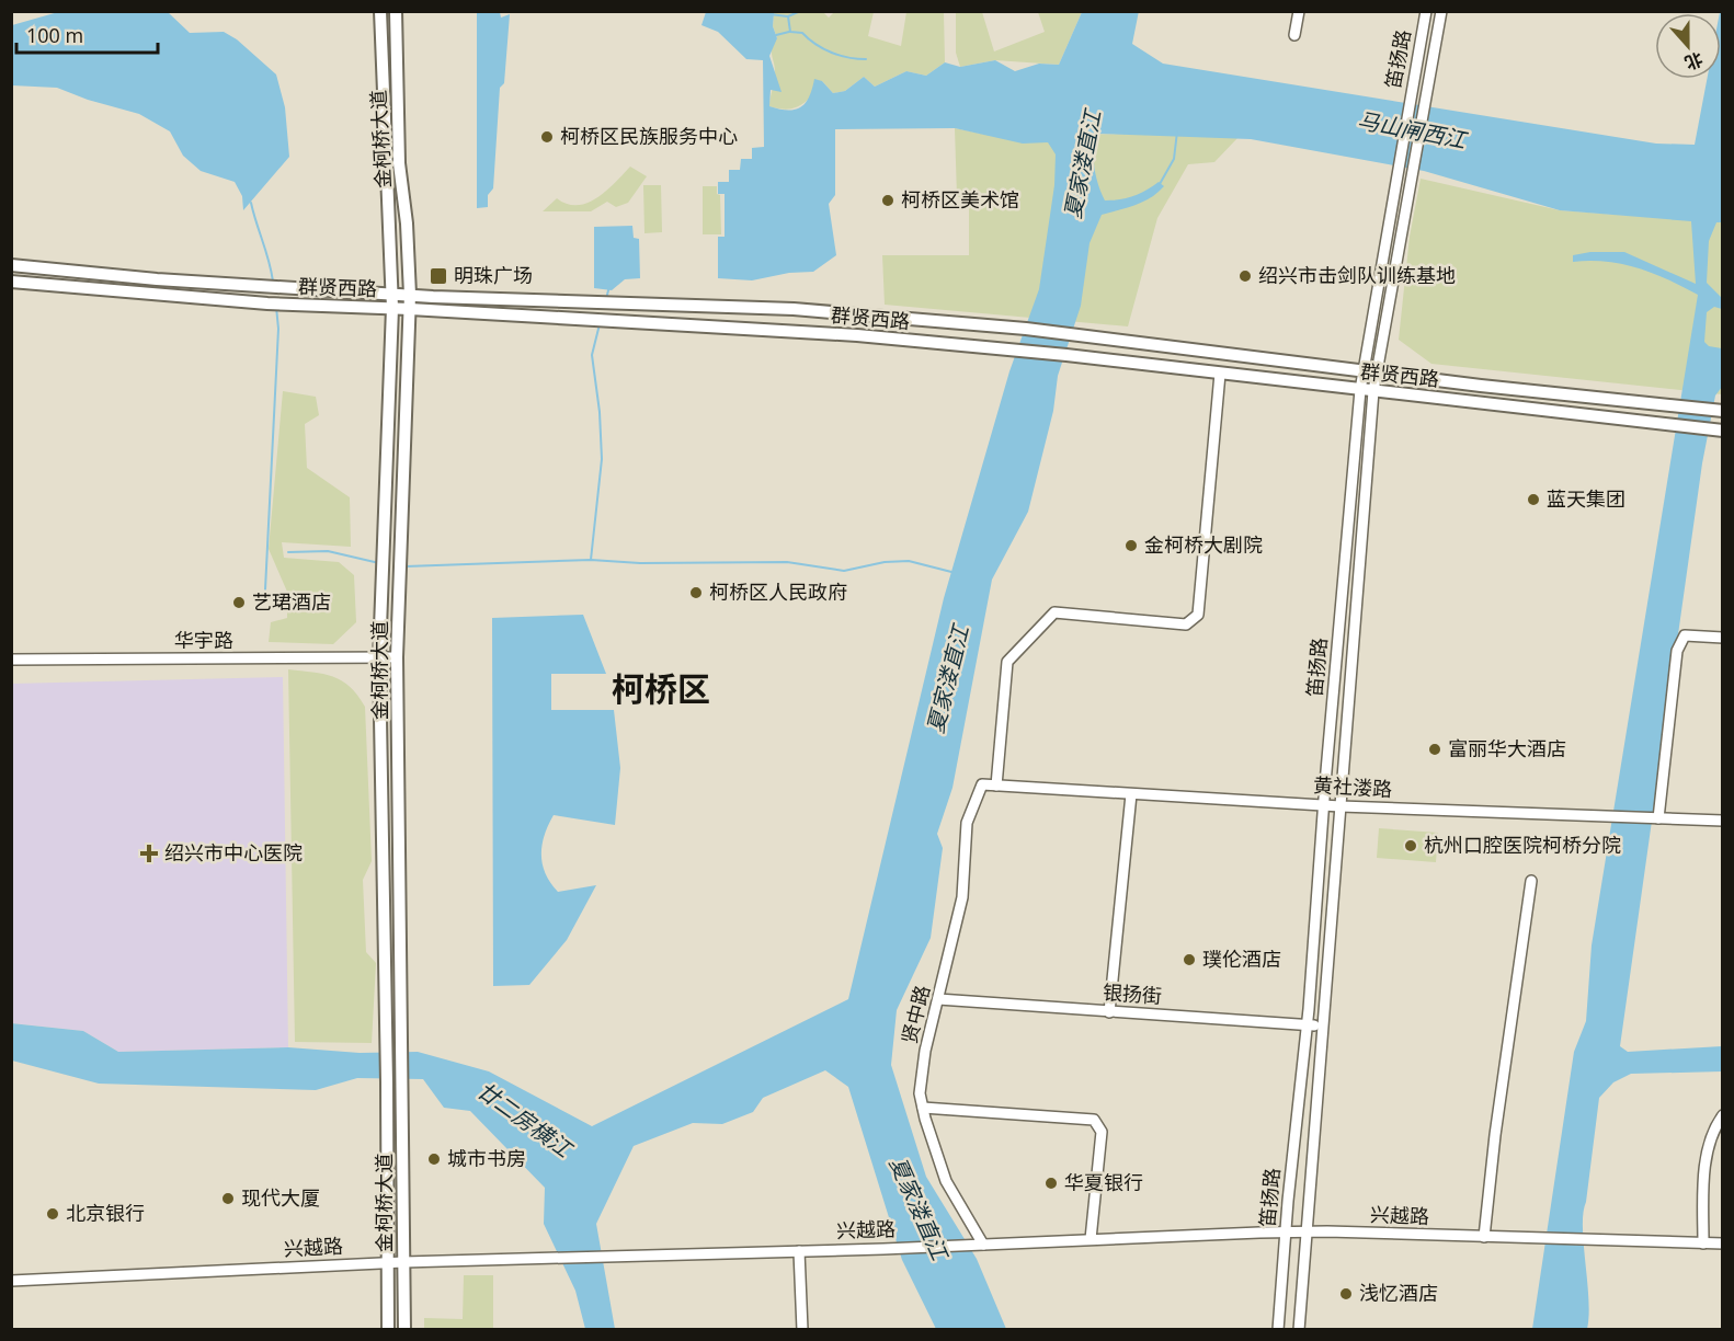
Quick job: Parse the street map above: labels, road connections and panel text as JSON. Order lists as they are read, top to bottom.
{
  "streets": {
    "main road": ["金柯桥大道", "群贤西路"],
    "street": [
      "笛扬路",
      "华宇路",
      "黄社溇路",
      "银扬街",
      "贤中路",
      "兴越路"
    ]
  },
  "crossings": [
    ["笛扬路", "群贤西路"],
    ["笛扬路", "黄社溇路"],
    ["笛扬路", "银扬街"],
    ["笛扬路", "兴越路"],
    ["金柯桥大道", "群贤西路"],
    ["金柯桥大道", "华宇路"],
    ["金柯桥大道", "兴越路"],
    ["黄社溇路", "贤中路"],
    ["银扬街", "贤中路"],
    ["贤中路", "兴越路"]
  ],
  "districts": ["柯桥区"],
  "water": ["马山闸西江", "夏家溇直江", "廿二房横江"],
  "places": {
    "other": [
      "柯桥区民族服务中心",
      "柯桥区美术馆",
      "绍兴市击剑队训练基地",
      "蓝天集团",
      "金柯桥大剧院",
      "柯桥区人民政府",
      "艺珺酒店",
      "富丽华大酒店",
      "杭州口腔医院柯桥分院",
      "璞伦酒店",
      "城市书房",
      "华夏银行",
      "现代大厦",
      "北京银行",
      "浅忆酒店"
    ],
    "transit": ["明珠广场"],
    "health": ["绍兴市中心医院"]
  },
  "scale_bar": "100 m",
  "north": "bottom"
}
